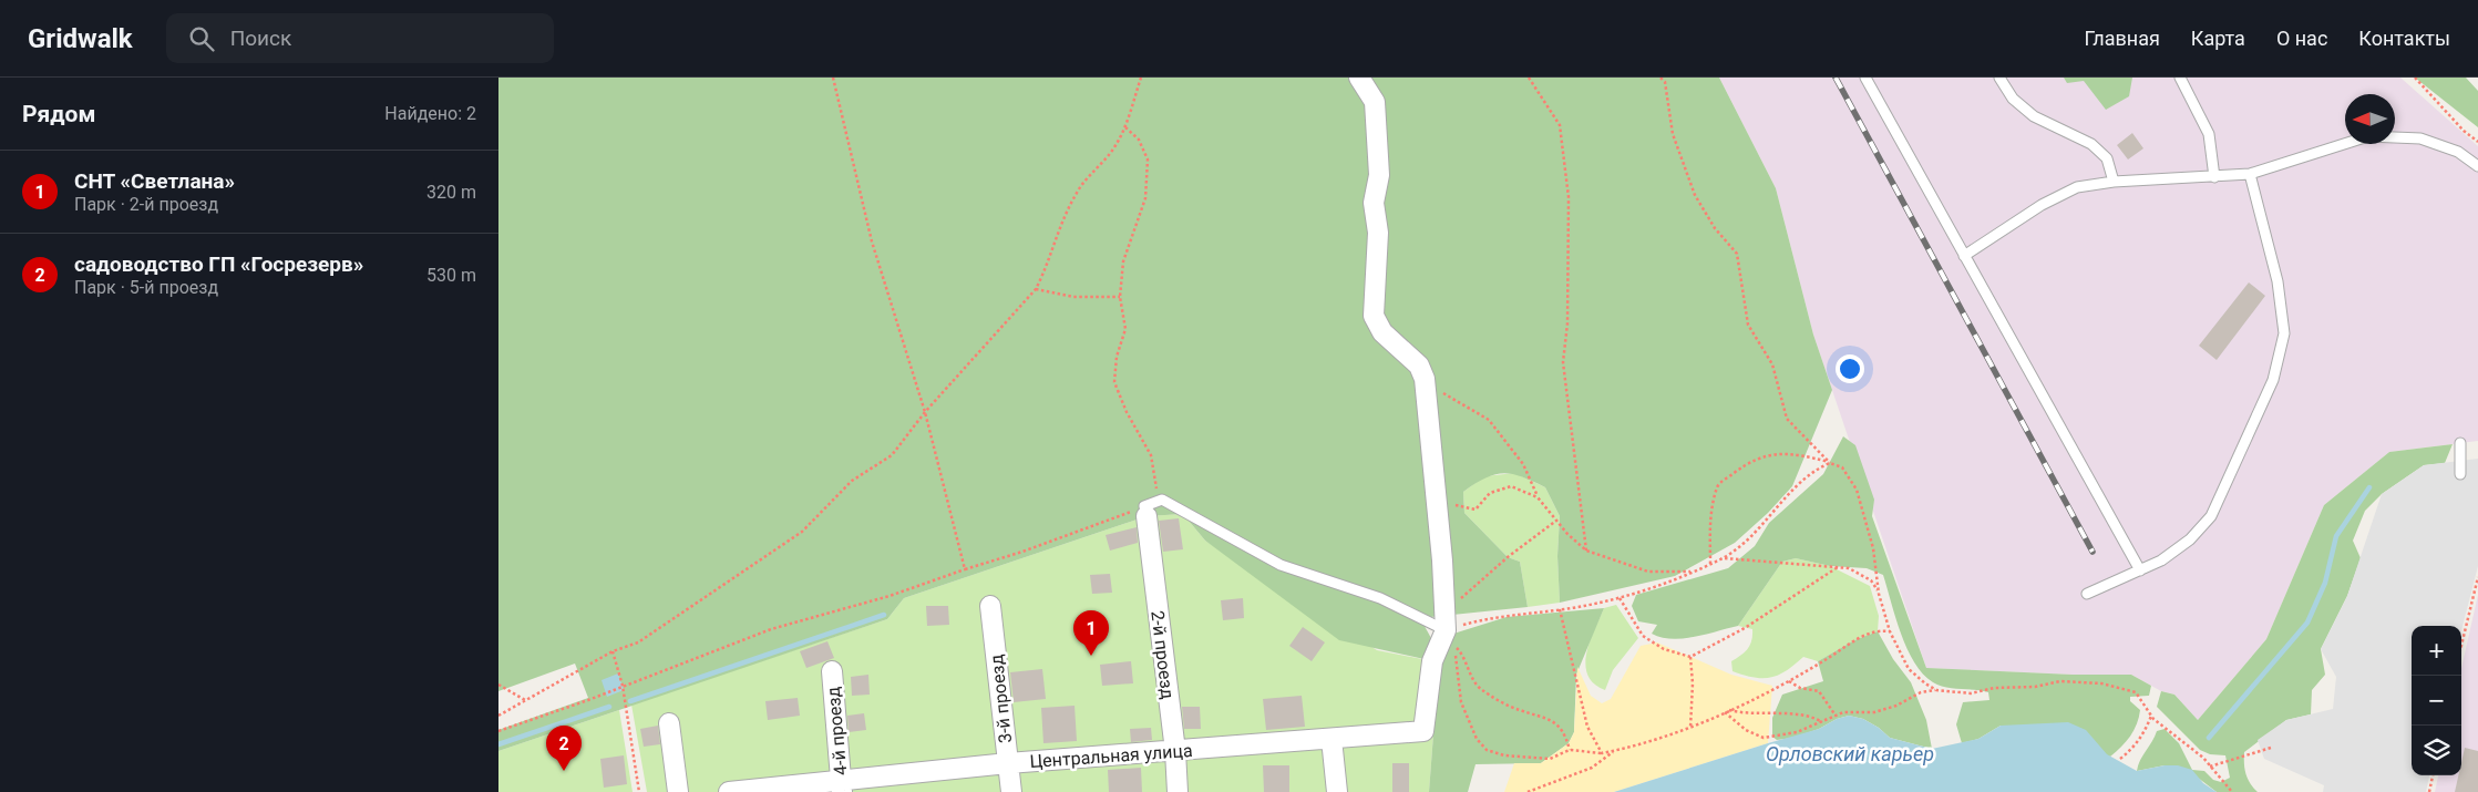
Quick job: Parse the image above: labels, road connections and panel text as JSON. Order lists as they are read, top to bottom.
{
  "streets": {
    "street": [
      "2-й проезд",
      "3-й проезд",
      "4-й проезд",
      "Центральная улица"
    ]
  },
  "crossings": [
    ["2-й проезд", "Центральная улица"],
    ["3-й проезд", "Центральная улица"],
    ["4-й проезд", "Центральная улица"]
  ],
  "water": ["Орловский карьер"],
  "north": "left",
  "page": {
    "header": "Gridwalk",
    "search": "Поиск",
    "nav": [
      "Главная",
      "Карта",
      "О нас",
      "Контакты"
    ],
    "heading": ["Рядом", "Найдено: 2"],
    "list": [
      {
        "mark": "1",
        "name": "СНТ «Светлана»",
        "note": "Парк · 2-й проезд",
        "value": "320 m"
      },
      {
        "mark": "2",
        "name": "садоводство ГП «Госрезерв»",
        "note": "Парк · 5-й проезд",
        "value": "530 m"
      }
    ],
    "pins": ["1", "2"],
    "map_buttons": ["+", "−"]
  }
}
